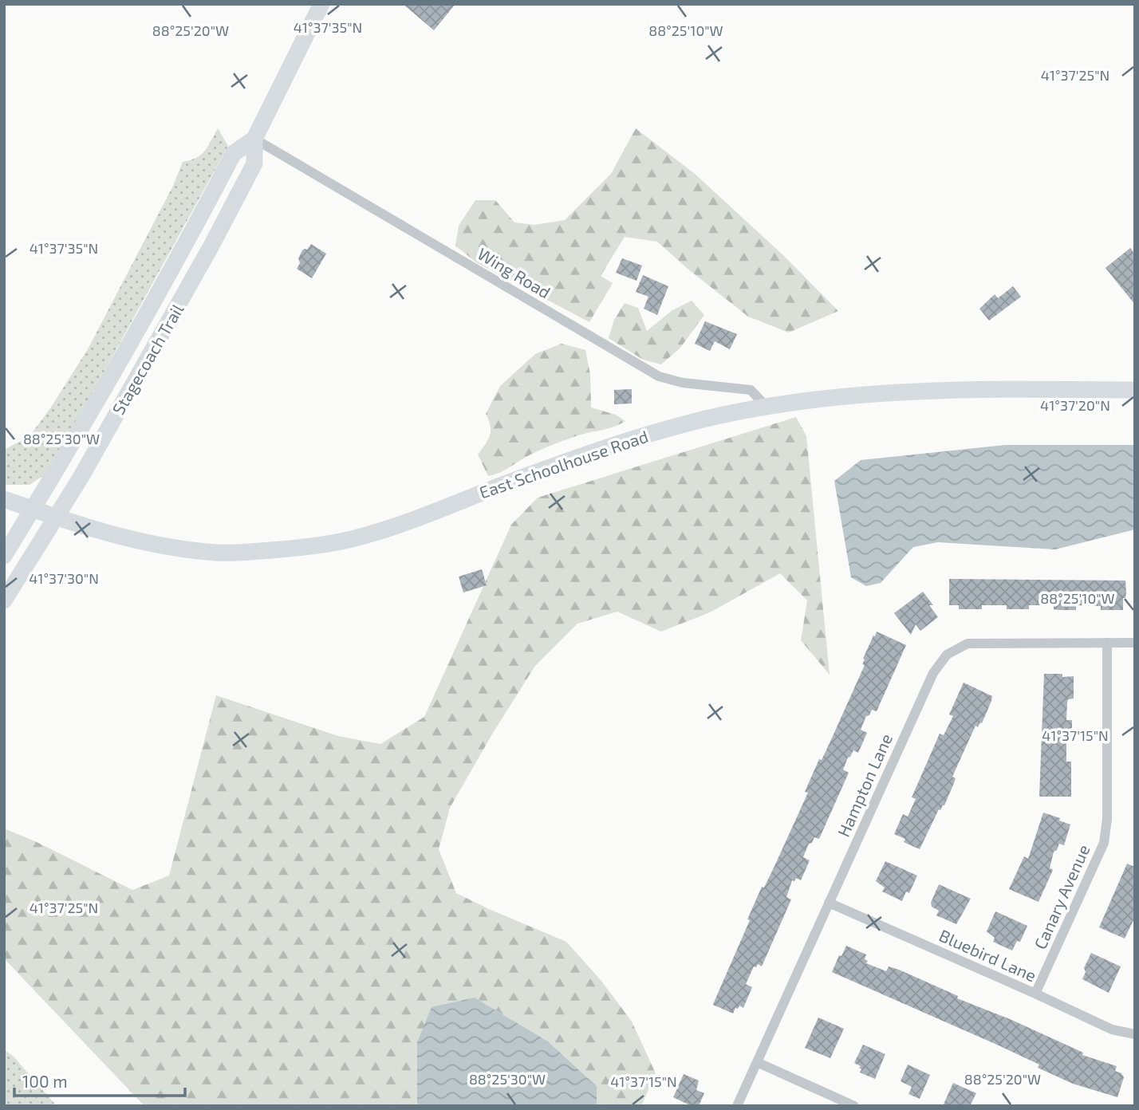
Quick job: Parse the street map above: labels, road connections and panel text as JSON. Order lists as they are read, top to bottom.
{
  "streets": {
    "main road": ["Stagecoach Trail", "East Schoolhouse Road"],
    "street": [
      "Wing Road",
      "Hampton Lane",
      "Canary Avenue",
      "Bluebird Lane"
    ]
  },
  "crossings": [
    ["Wing Road", "Stagecoach Trail"],
    ["Wing Road", "East Schoolhouse Road"],
    ["Stagecoach Trail", "East Schoolhouse Road"],
    ["Hampton Lane", "Canary Avenue"],
    ["Hampton Lane", "Bluebird Lane"],
    ["Canary Avenue", "Bluebird Lane"]
  ],
  "scale_bar": "100 m",
  "coordinates": [
    "41°37'35\"N",
    "88°25'20\"W",
    "88°25'10\"W",
    "41°37'25\"N",
    "41°37'20\"N",
    "88°25'30\"W",
    "41°37'30\"N",
    "41°37'15\"N"
  ]
}
